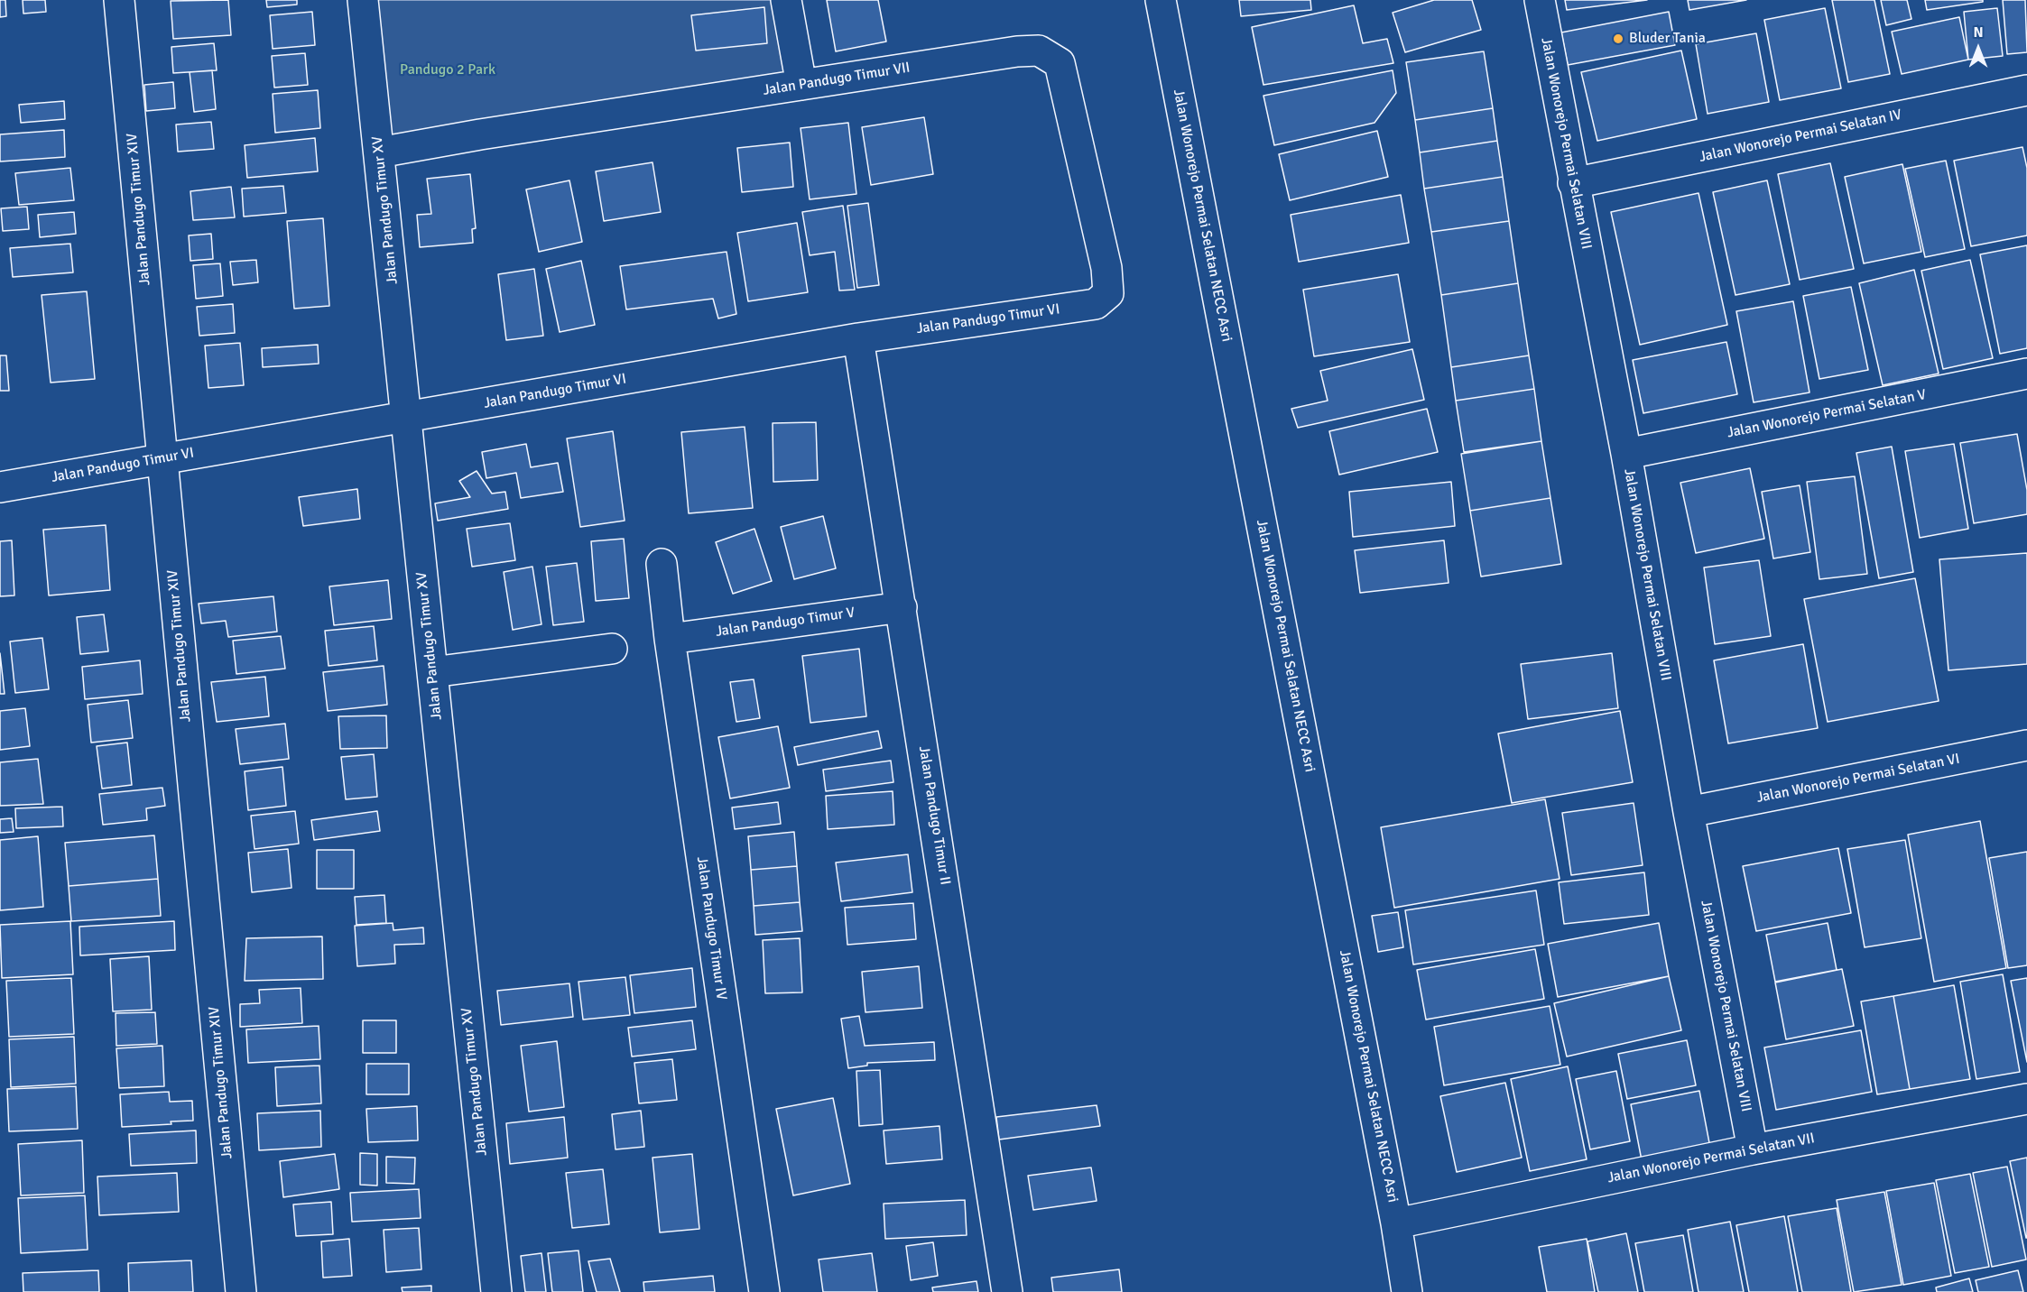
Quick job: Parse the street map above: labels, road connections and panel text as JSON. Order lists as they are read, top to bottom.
{
  "streets": {
    "street": [
      "Jalan Pandugo Timur VII",
      "Jalan Wonorejo Permai Selatan IV",
      "Jalan Wonorejo Permai Selatan VIII",
      "Jalan Pandugo Timur XIV",
      "Jalan Pandugo Timur XV",
      "Jalan Wonorejo Permai Selatan NECC Asri",
      "Jalan Pandugo Timur VI",
      "Jalan Wonorejo Permai Selatan V",
      "Jalan Pandugo Timur V",
      "Jalan Wonorejo Permai Selatan VI",
      "Jalan Pandugo Timur II",
      "Jalan Pandugo Timur IV",
      "Jalan Wonorejo Permai Selatan VII"
    ]
  },
  "crossings": [
    ["Jalan Pandugo Timur VII", "Jalan Pandugo Timur XV"],
    ["Jalan Pandugo Timur VII", "Jalan Pandugo Timur VI"],
    ["Jalan Wonorejo Permai Selatan IV", "Jalan Wonorejo Permai Selatan VIII"],
    ["Jalan Wonorejo Permai Selatan VIII", "Jalan Wonorejo Permai Selatan V"],
    ["Jalan Wonorejo Permai Selatan VIII", "Jalan Wonorejo Permai Selatan VI"],
    ["Jalan Wonorejo Permai Selatan VIII", "Jalan Wonorejo Permai Selatan VII"],
    ["Jalan Pandugo Timur XIV", "Jalan Pandugo Timur VI"],
    ["Jalan Pandugo Timur XV", "Jalan Pandugo Timur VI"],
    ["Jalan Wonorejo Permai Selatan NECC Asri", "Jalan Wonorejo Permai Selatan VII"],
    ["Jalan Pandugo Timur VI", "Jalan Pandugo Timur II"],
    ["Jalan Pandugo Timur V", "Jalan Pandugo Timur II"],
    ["Jalan Pandugo Timur V", "Jalan Pandugo Timur IV"]
  ],
  "parks": ["Pandugo 2 Park"],
  "places": ["Bluder Tania"],
  "north": "top"
}
